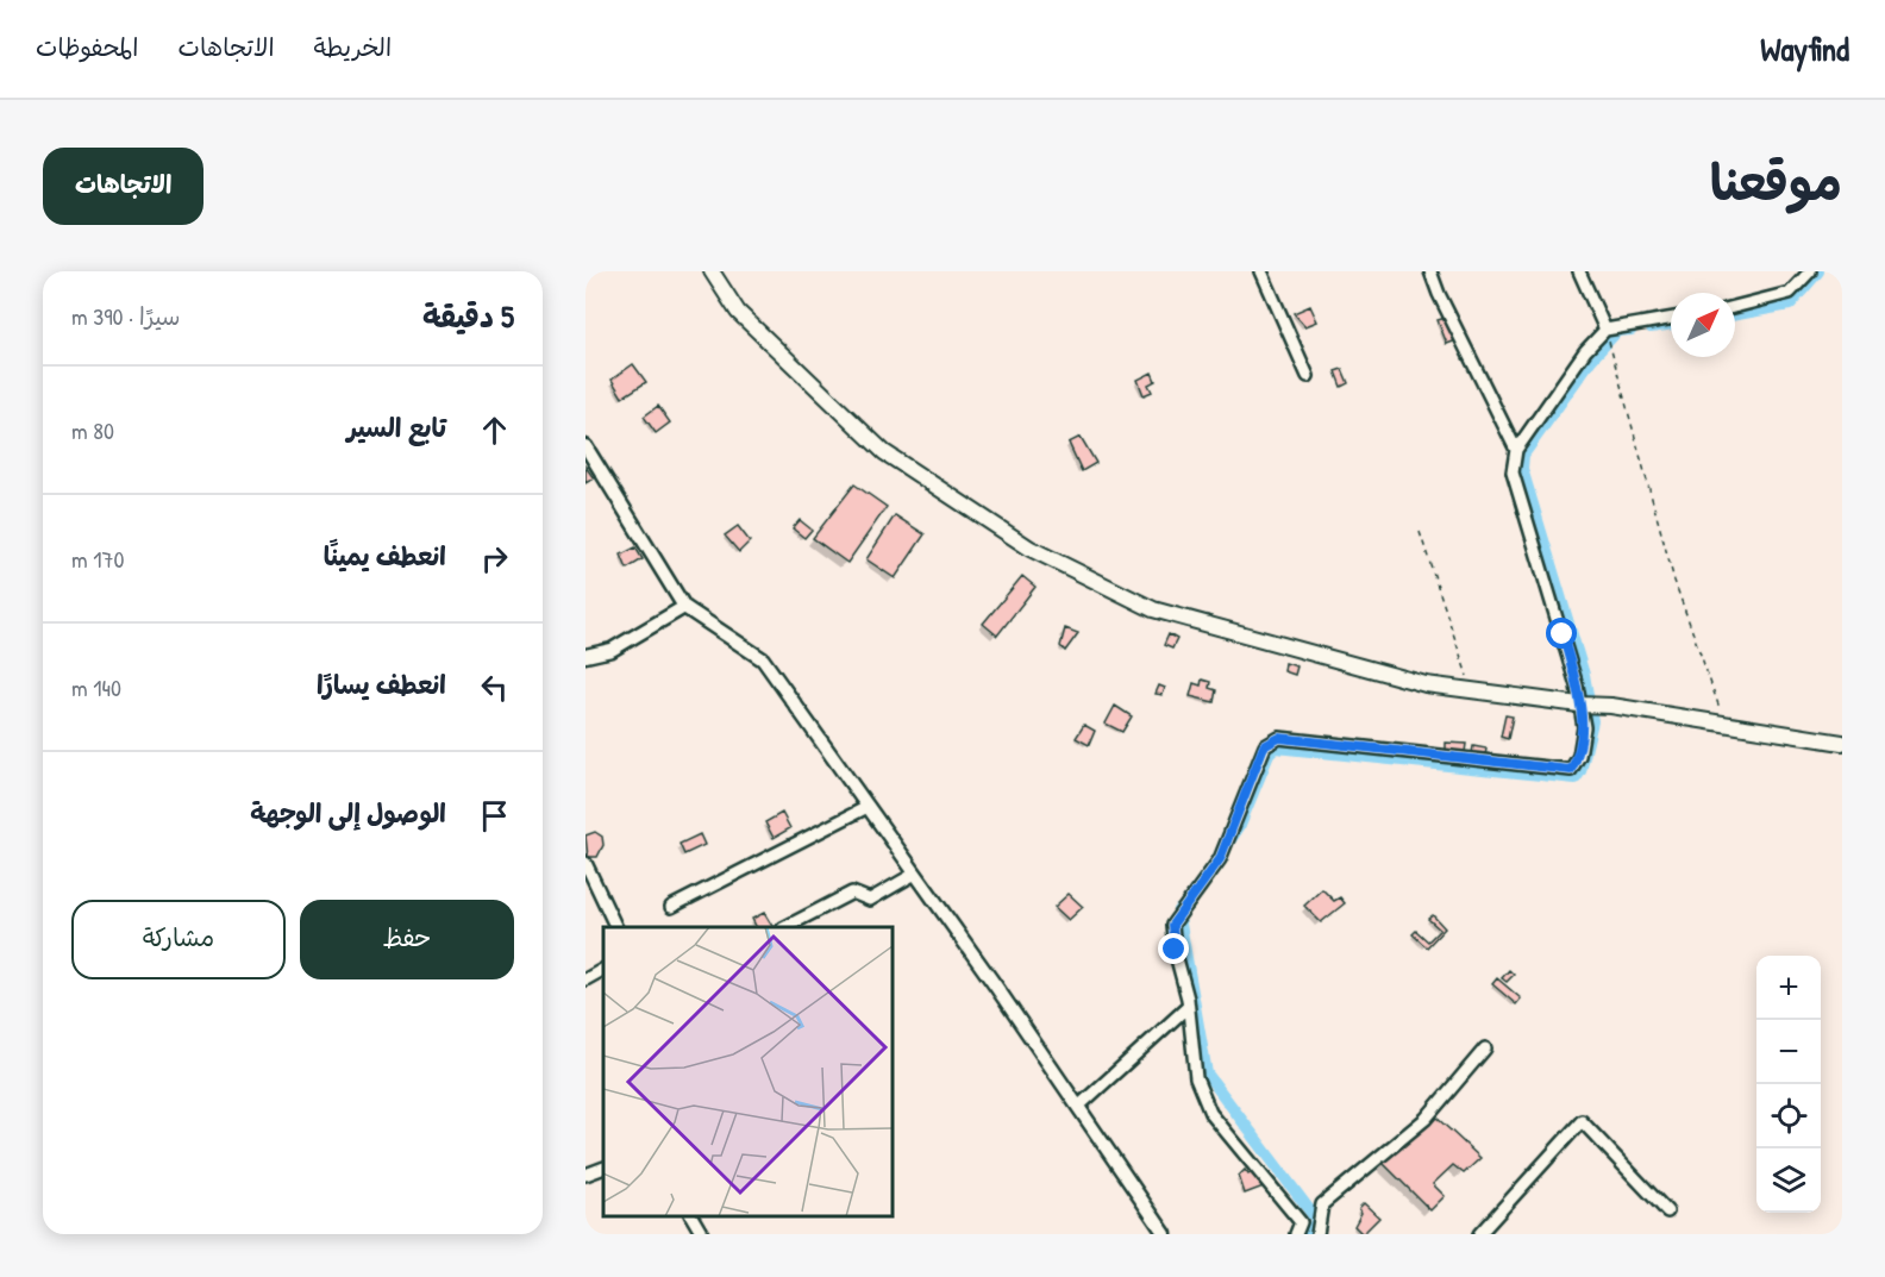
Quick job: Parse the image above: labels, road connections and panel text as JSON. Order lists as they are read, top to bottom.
{
  "north": "top right",
  "page": {
    "header": "Wayfind",
    "nav": ["الخريطة", "الاتجاهات", "المحفوظات"],
    "title": "موقعنا",
    "buttons": [
      "الاتجاهات",
      ["حفظ", "مشاركة"]
    ],
    "heading": ["5 دقيقة", "سيرًا · 390 m"],
    "list": [
      ["تابع السير", "80 m"],
      ["انعطف يمينًا", "170 m"],
      ["انعطف يسارًا", "140 m"],
      "الوصول إلى الوجهة"
    ],
    "map_buttons": ["+", "−"]
  }
}
